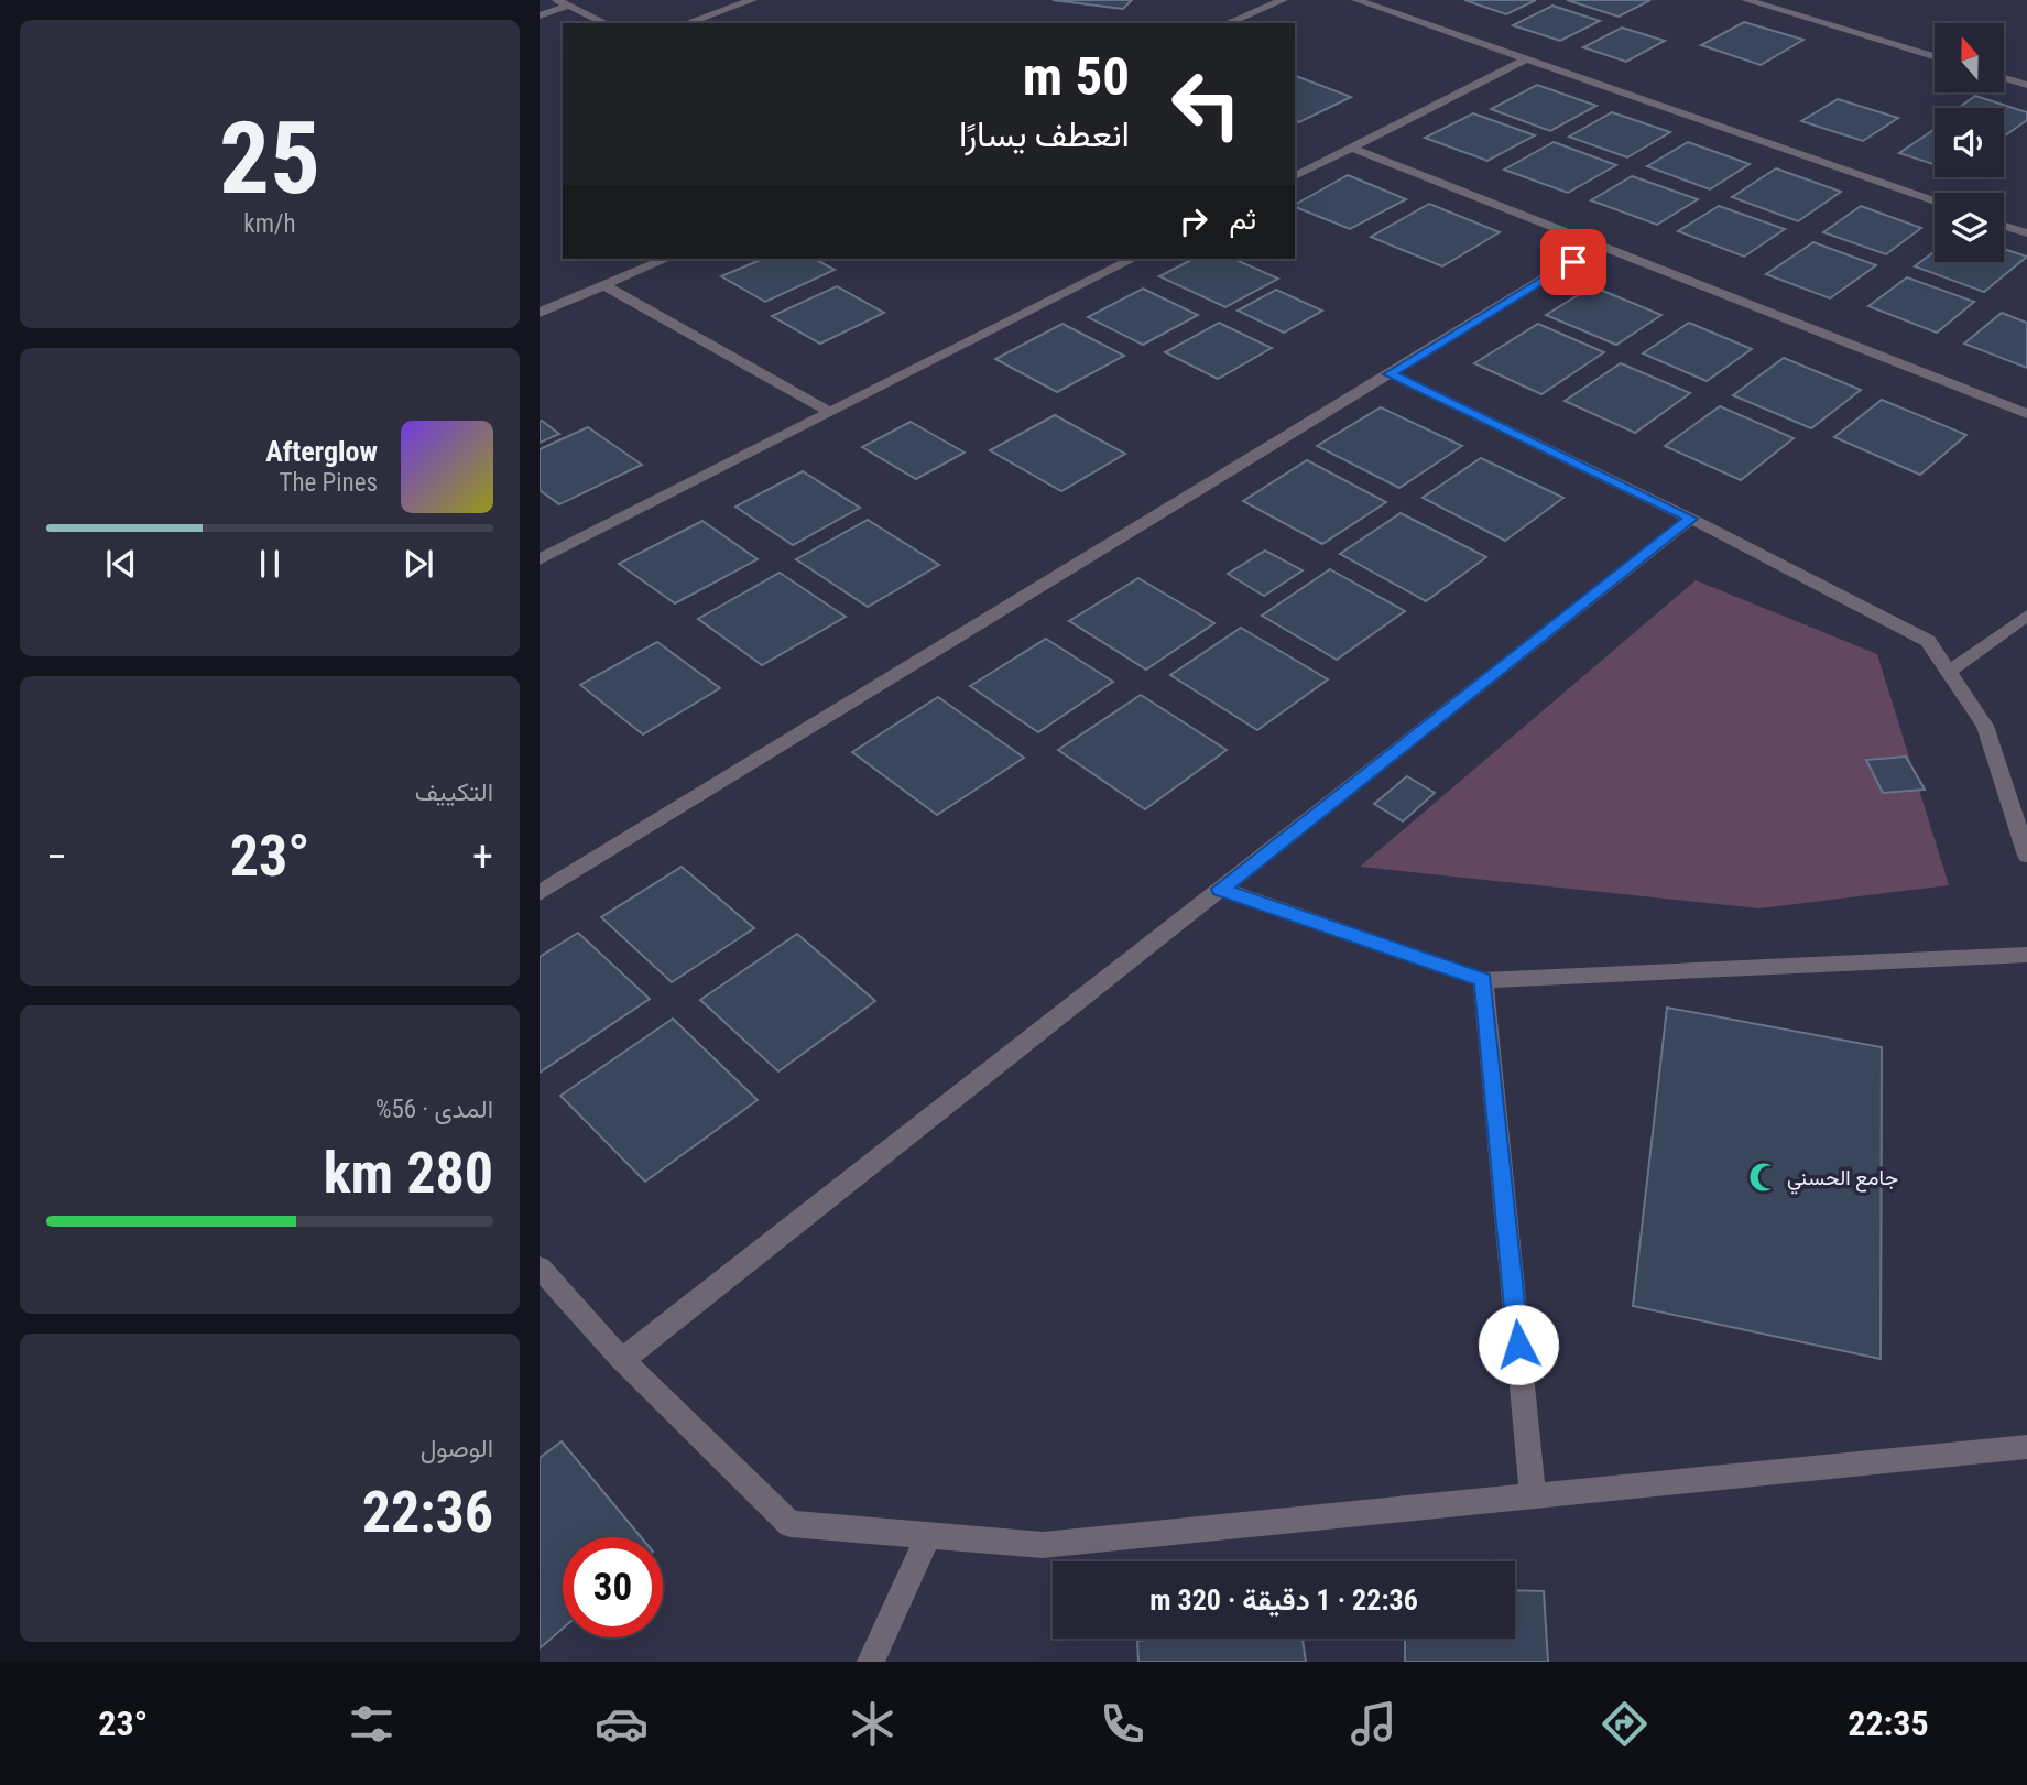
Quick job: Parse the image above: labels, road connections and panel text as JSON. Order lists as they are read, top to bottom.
{
  "places": {
    "mosque": ["جامع الحسني"]
  },
  "north": "top",
  "page": {
    "tile": [
      ["25", "km/h"],
      "التكييف",
      ["المدى · 56%", "280 km"],
      ["الوصول", "22:36"]
    ],
    "turn": ["50 m", "انعطف يسارًا"],
    "then": "ثم",
    "song": ["Afterglow", "The Pines"],
    "heat": ["−", "23°", "+"],
    "limit": "30",
    "trip": "22:36 · 1 دقيقة · 320 m",
    "tabs": ["22:35", "23°"]
  }
}
